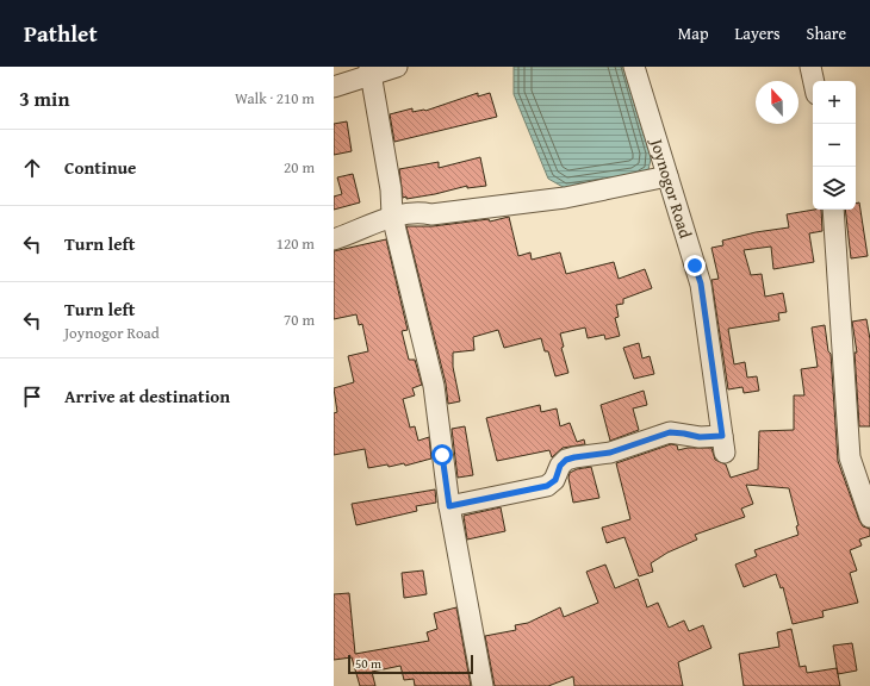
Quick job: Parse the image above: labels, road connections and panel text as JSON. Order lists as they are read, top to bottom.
{
  "streets": {
    "street": ["Joynogor Road"]
  },
  "scale_bar": "50 m",
  "north": "top",
  "page": {
    "header": "Pathlet",
    "nav": ["Map", "Layers", "Share"],
    "heading": ["3 min", "Walk · 210 m"],
    "map_buttons": ["+", "−"],
    "list": [
      ["Continue", "20 m"],
      ["Turn left", "120 m"],
      ["Turn left", "Joynogor Road", "70 m"],
      "Arrive at destination"
    ],
    "scale": "50 m"
  }
}
